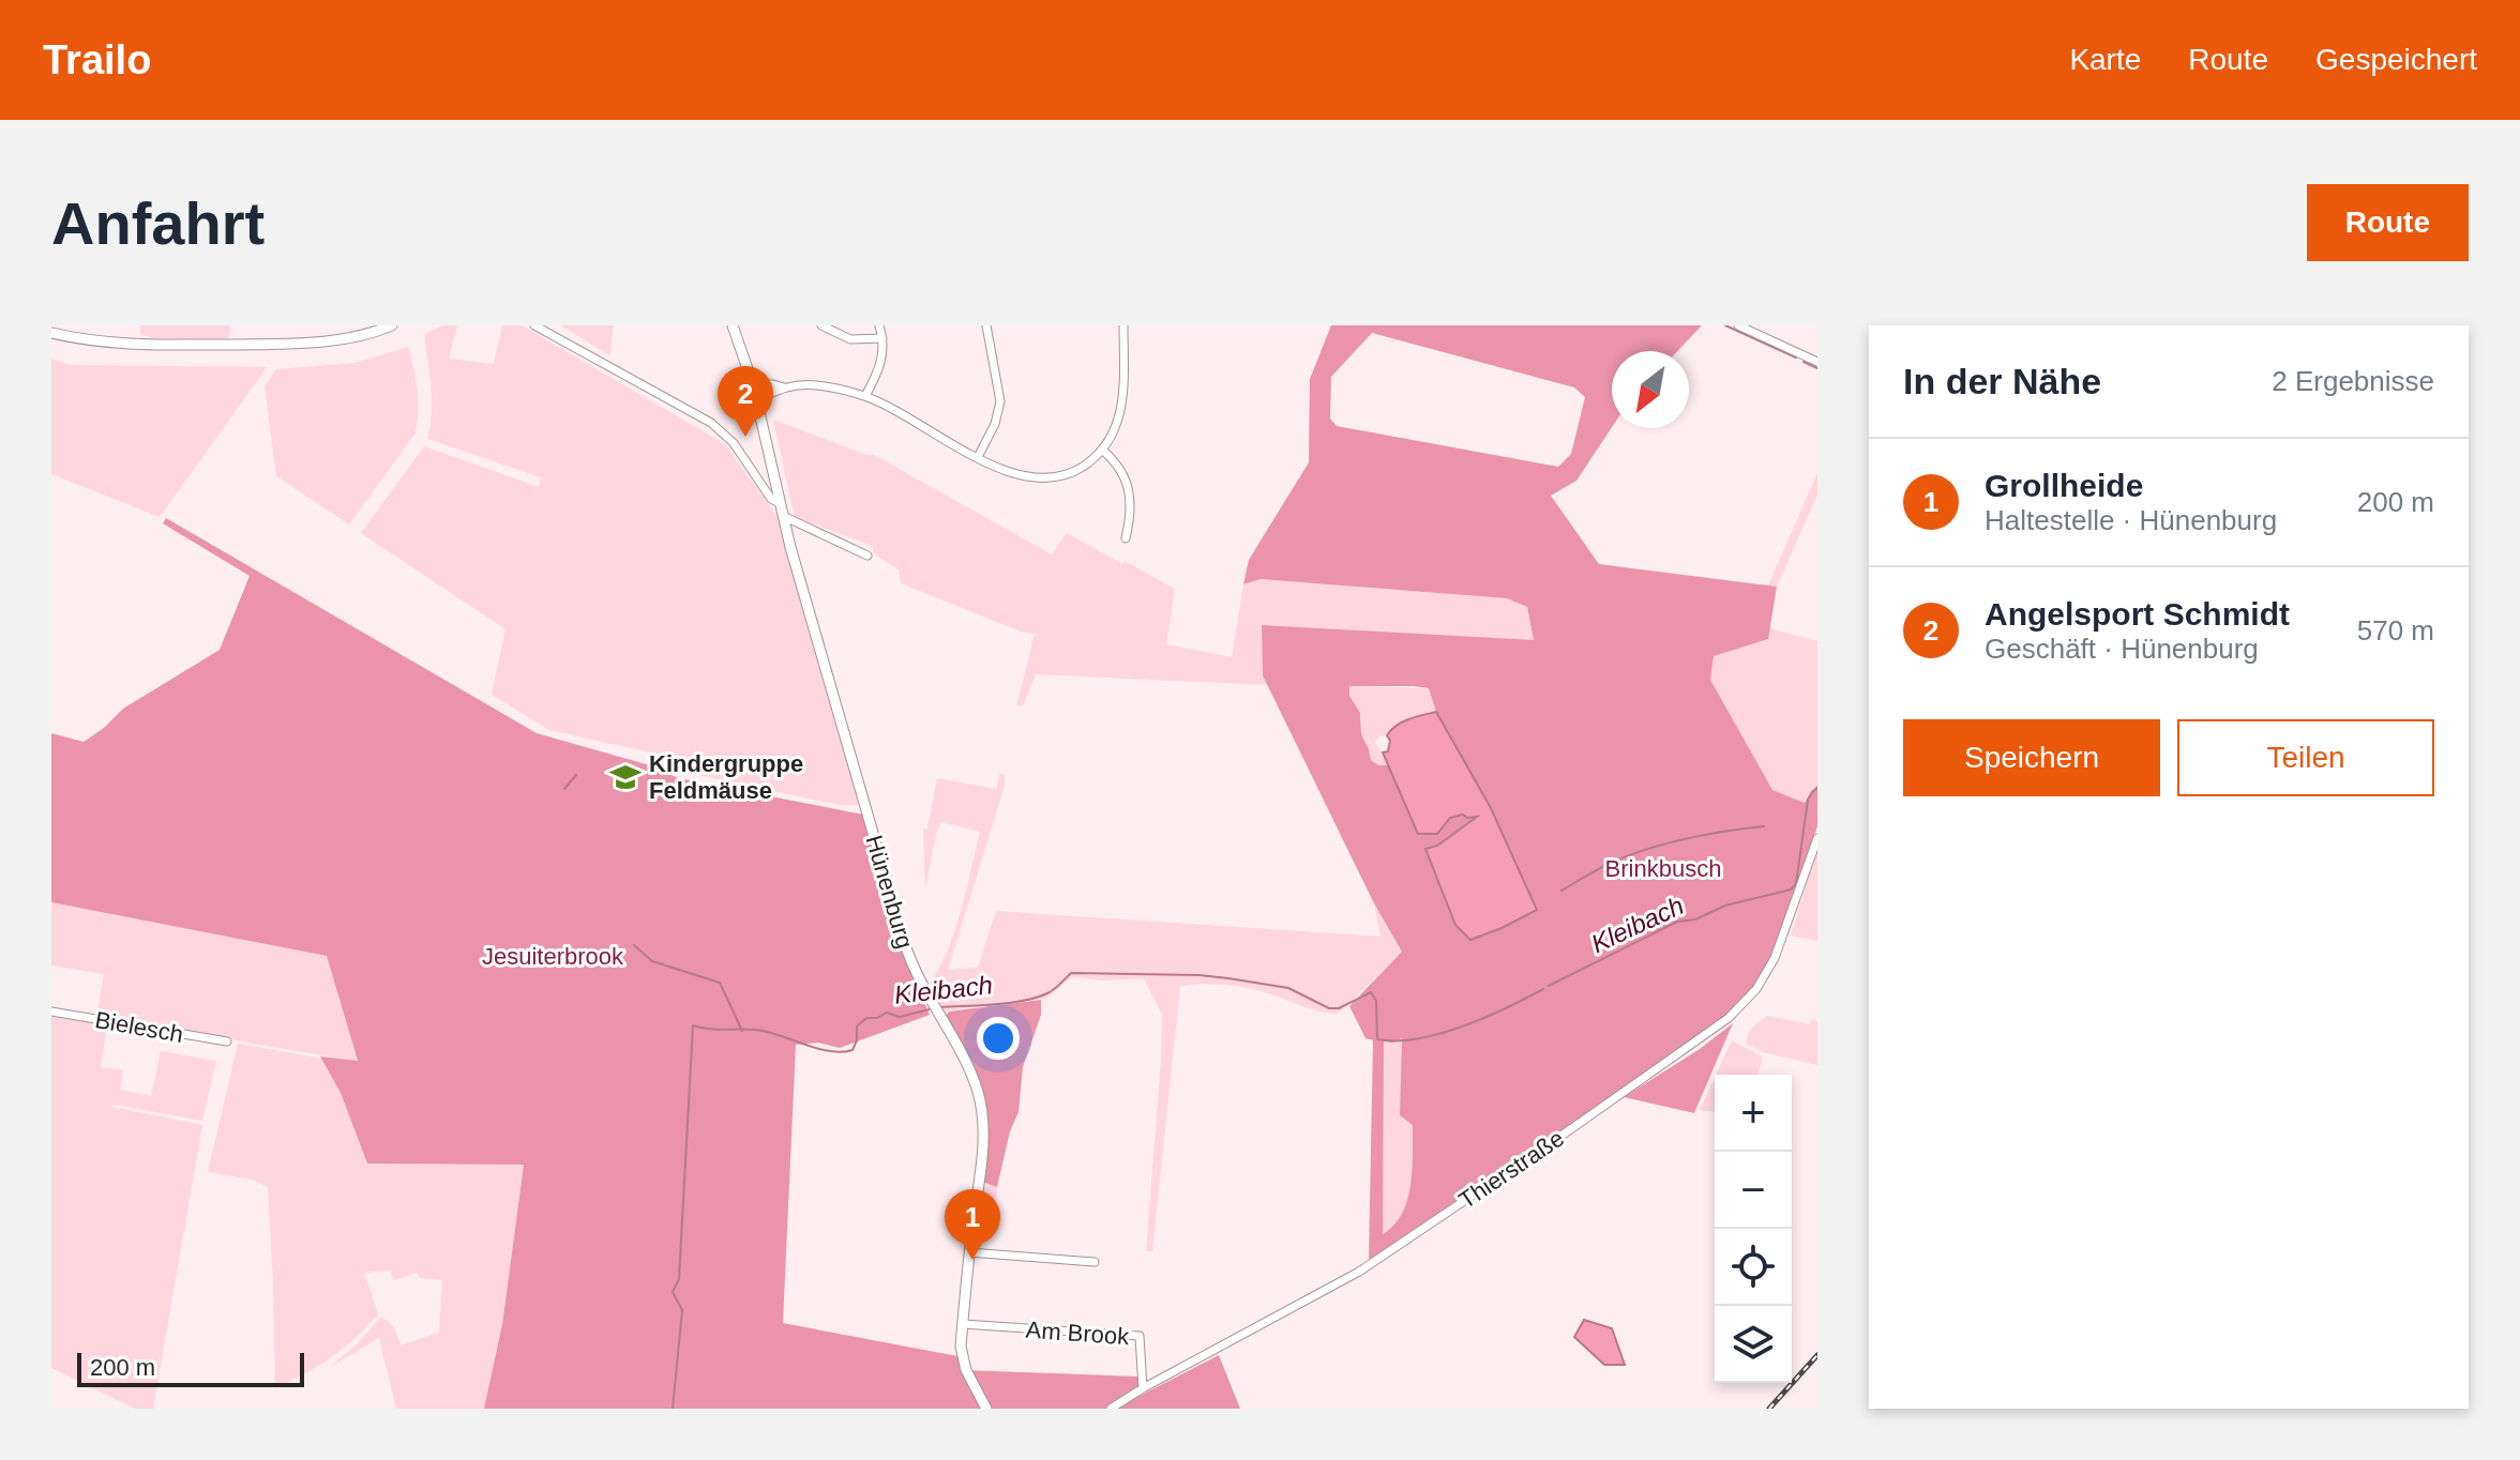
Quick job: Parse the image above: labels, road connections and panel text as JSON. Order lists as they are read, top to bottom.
{
  "streets": {
    "street": [
      "Hünenburg",
      "Bielesch",
      "Thierstraße",
      "Am Brook"
    ]
  },
  "crossings": [
    ["Hünenburg", "Am Brook"],
    ["Thierstraße", "Am Brook"]
  ],
  "water": ["Kleibach"],
  "parks": ["Brinkbusch", "Jesuiterbrook"],
  "places": {
    "school or university": ["Kindergruppe Feldmäuse"]
  },
  "scale_bar": "200 m",
  "north": "bottom left",
  "page": {
    "header": "Trailo",
    "nav": ["Karte", "Route", "Gespeichert"],
    "buttons": [
      "Route",
      ["Speichern", "Teilen"]
    ],
    "title": "Anfahrt",
    "heading": ["In der Nähe", "2 Ergebnisse"],
    "pins": ["2", "1"],
    "list": [
      {
        "mark": "1",
        "name": "Grollheide",
        "note": "Haltestelle · Hünenburg",
        "value": "200 m"
      },
      {
        "mark": "2",
        "name": "Angelsport Schmidt",
        "note": "Geschäft · Hünenburg",
        "value": "570 m"
      }
    ],
    "map_buttons": ["+", "−"],
    "scale": "200 m"
  }
}
